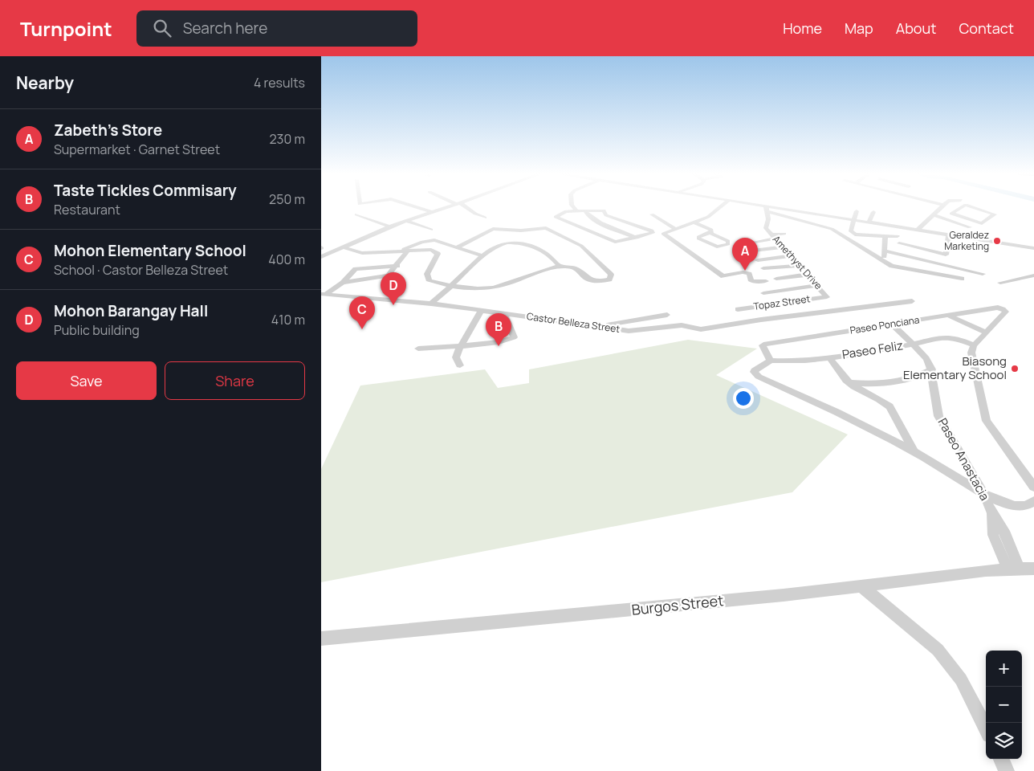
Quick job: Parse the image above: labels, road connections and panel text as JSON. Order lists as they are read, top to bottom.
{
  "streets": {
    "street": [
      "Amethyst Drive",
      "Topaz Street",
      "Castor Belleza Street",
      "Paseo Ponciana",
      "Paseo Feliz",
      "Paseo Anastacia",
      "Burgos Street"
    ]
  },
  "crossings": [
    ["Amethyst Drive", "Topaz Street"],
    ["Paseo Ponciana", "Paseo Feliz"],
    ["Paseo Ponciana", "Paseo Anastacia"],
    ["Paseo Feliz", "Paseo Anastacia"],
    ["Paseo Anastacia", "Burgos Street"]
  ],
  "places": ["Geraldez Marketing", "Biasong Elementary School"],
  "page": {
    "header": "Turnpoint",
    "search": "Search here",
    "nav": [
      "Home",
      "Map",
      "About",
      "Contact"
    ],
    "heading": ["Nearby", "4 results"],
    "list": [
      {
        "mark": "A",
        "name": "Zabeth's Store",
        "note": "Supermarket · Garnet Street",
        "value": "230 m"
      },
      {
        "mark": "B",
        "name": "Taste Tickles Commisary",
        "note": "Restaurant",
        "value": "250 m"
      },
      {
        "mark": "C",
        "name": "Mohon Elementary School",
        "note": "School · Castor Belleza Street",
        "value": "400 m"
      },
      {
        "mark": "D",
        "name": "Mohon Barangay Hall",
        "note": "Public building",
        "value": "410 m"
      }
    ],
    "pins": [
      "A",
      "D",
      "C",
      "B"
    ],
    "buttons": ["Save", "Share"],
    "map_buttons": ["+", "−"]
  }
}
